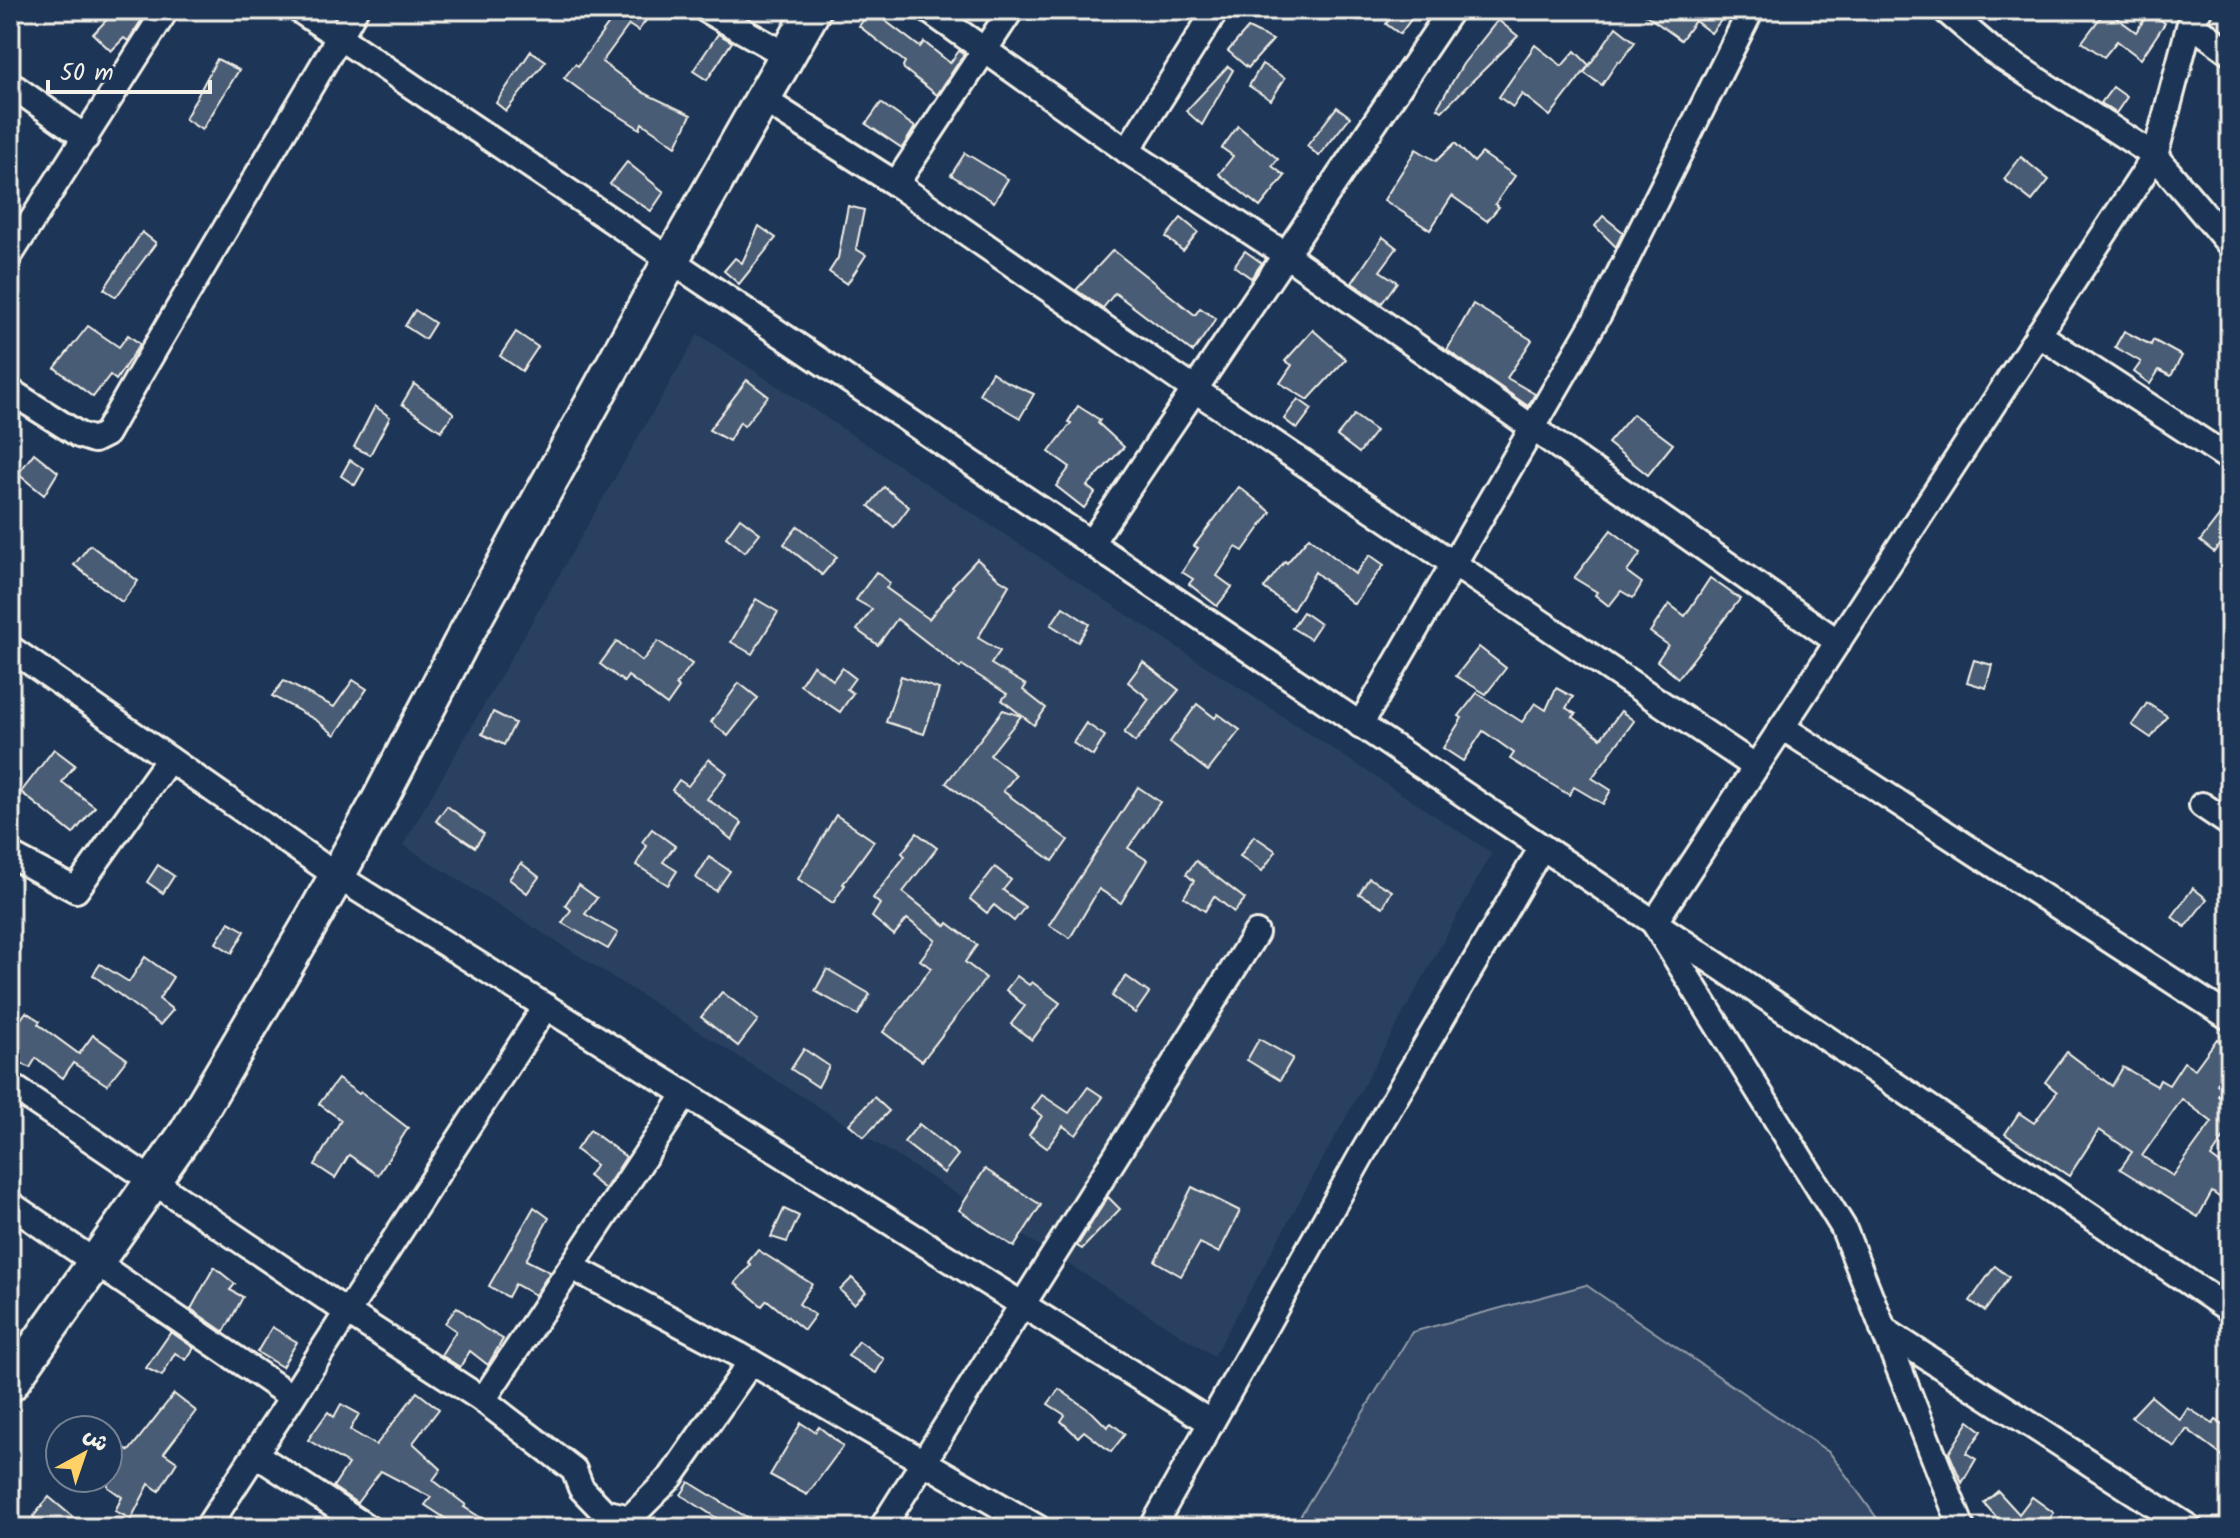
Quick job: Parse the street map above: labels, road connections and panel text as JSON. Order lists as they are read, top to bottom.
{
  "scale_bar": "50 m",
  "north": "top right"
}
